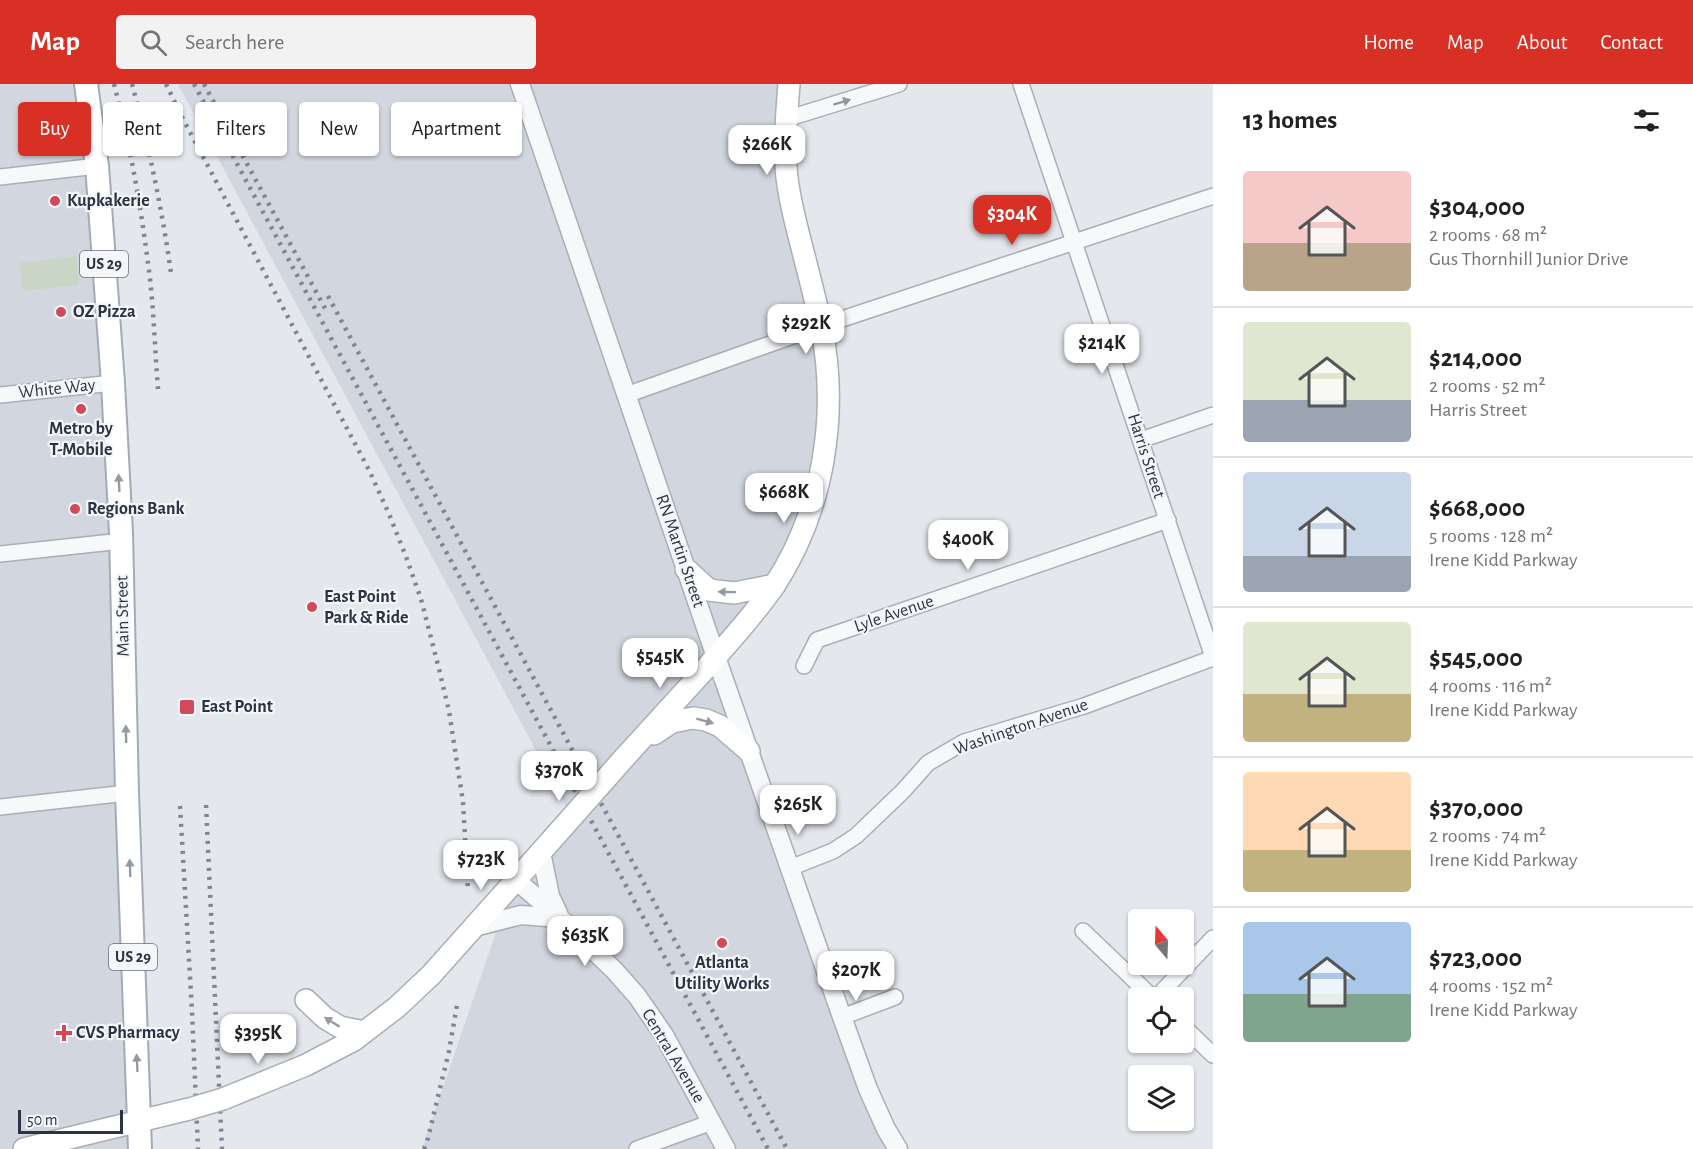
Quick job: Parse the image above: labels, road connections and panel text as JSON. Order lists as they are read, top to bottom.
{
  "streets": {
    "main road": ["US 29", "Main Street"],
    "street": [
      "White Way",
      "Harris Street",
      "RN Martin Street",
      "Lyle Avenue",
      "Washington Avenue",
      "Central Avenue"
    ]
  },
  "crossings": [
    ["White Way", "Main Street"],
    ["Harris Street", "Lyle Avenue"],
    ["Harris Street", "Washington Avenue"],
    ["RN Martin Street", "Washington Avenue"]
  ],
  "one_way": ["Main Street"],
  "places": {
    "other": [
      "Kupkakerie",
      "OZ Pizza",
      "Metro by T-Mobile",
      "Regions Bank",
      "East Point Park & Ride",
      "Atlanta Utility Works"
    ],
    "transit": ["East Point"],
    "health": ["CVS Pharmacy"]
  },
  "scale_bar": "50 m",
  "north": "top",
  "page": {
    "header": "Map",
    "search": "Search here",
    "nav": [
      "Home",
      "Map",
      "About",
      "Contact"
    ],
    "heading": "13 homes",
    "chip": [
      "Buy",
      "Rent",
      "Filters",
      "New",
      "Apartment"
    ],
    "price": [
      "$266K",
      "$304K",
      "$292K",
      "$214K",
      "$668K",
      "$400K",
      "$545K",
      "$370K",
      "$265K",
      "$723K",
      "$635K",
      "$207K",
      "$395K"
    ],
    "list": [
      {
        "name": "$304,000",
        "note": "2 rooms · 68 m² · Gus Thornhill Junior Drive"
      },
      {
        "name": "$214,000",
        "note": "2 rooms · 52 m² · Harris Street"
      },
      {
        "name": "$668,000",
        "note": "5 rooms · 128 m² · Irene Kidd Parkway"
      },
      {
        "name": "$545,000",
        "note": "4 rooms · 116 m² · Irene Kidd Parkway"
      },
      {
        "name": "$370,000",
        "note": "2 rooms · 74 m² · Irene Kidd Parkway"
      },
      {
        "name": "$723,000",
        "note": "4 rooms · 152 m² · Irene Kidd Parkway"
      }
    ],
    "scale": "50 m"
  }
}
